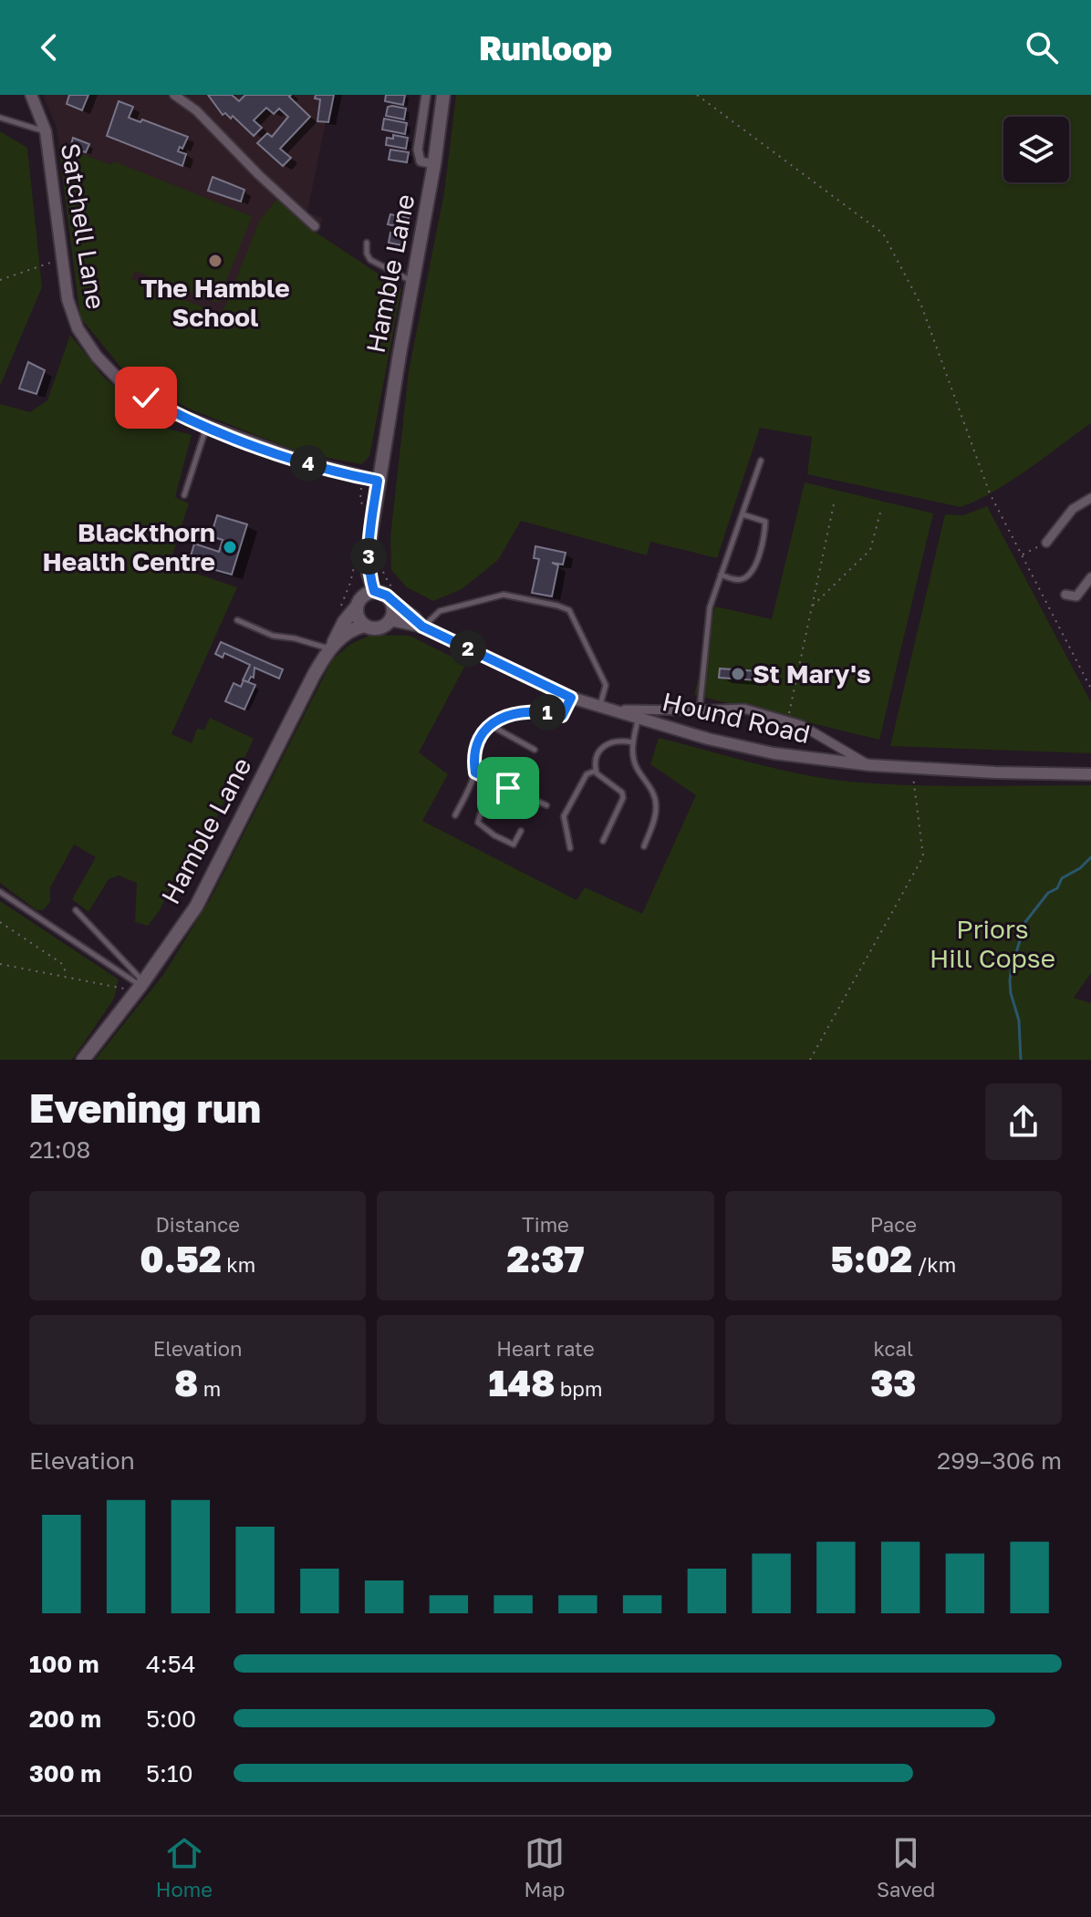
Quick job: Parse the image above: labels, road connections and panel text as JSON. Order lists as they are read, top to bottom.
{
  "streets": {
    "main road": ["Hamble Lane"],
    "street": ["Satchell Lane", "Hound Road"]
  },
  "crossings": [
    ["Satchell Lane", "Hamble Lane"],
    ["Hamble Lane", "Hound Road"]
  ],
  "parks": ["Priors Hill Copse"],
  "places": ["The Hamble School", "Blackthorn Health Centre", "St Mary's"],
  "page": {
    "header": "Runloop",
    "pins": [
      "4",
      "3",
      "2",
      "1"
    ],
    "heading": ["Evening run", "21:08"],
    "stats": [
      ["Distance", "0.52 km"],
      ["Time", "2:37"],
      ["Pace", "5:02 /km"],
      ["Elevation", "8 m"],
      ["Heart rate", "148 bpm"],
      ["kcal", "33"]
    ],
    "chart": ["Elevation", "299–306 m"],
    "list": [
      {
        "name": "100 m",
        "note": "4:54"
      },
      {
        "name": "200 m",
        "note": "5:00"
      },
      {
        "name": "300 m",
        "note": "5:10"
      }
    ],
    "tabs": ["Home", "Map", "Saved"]
  }
}
